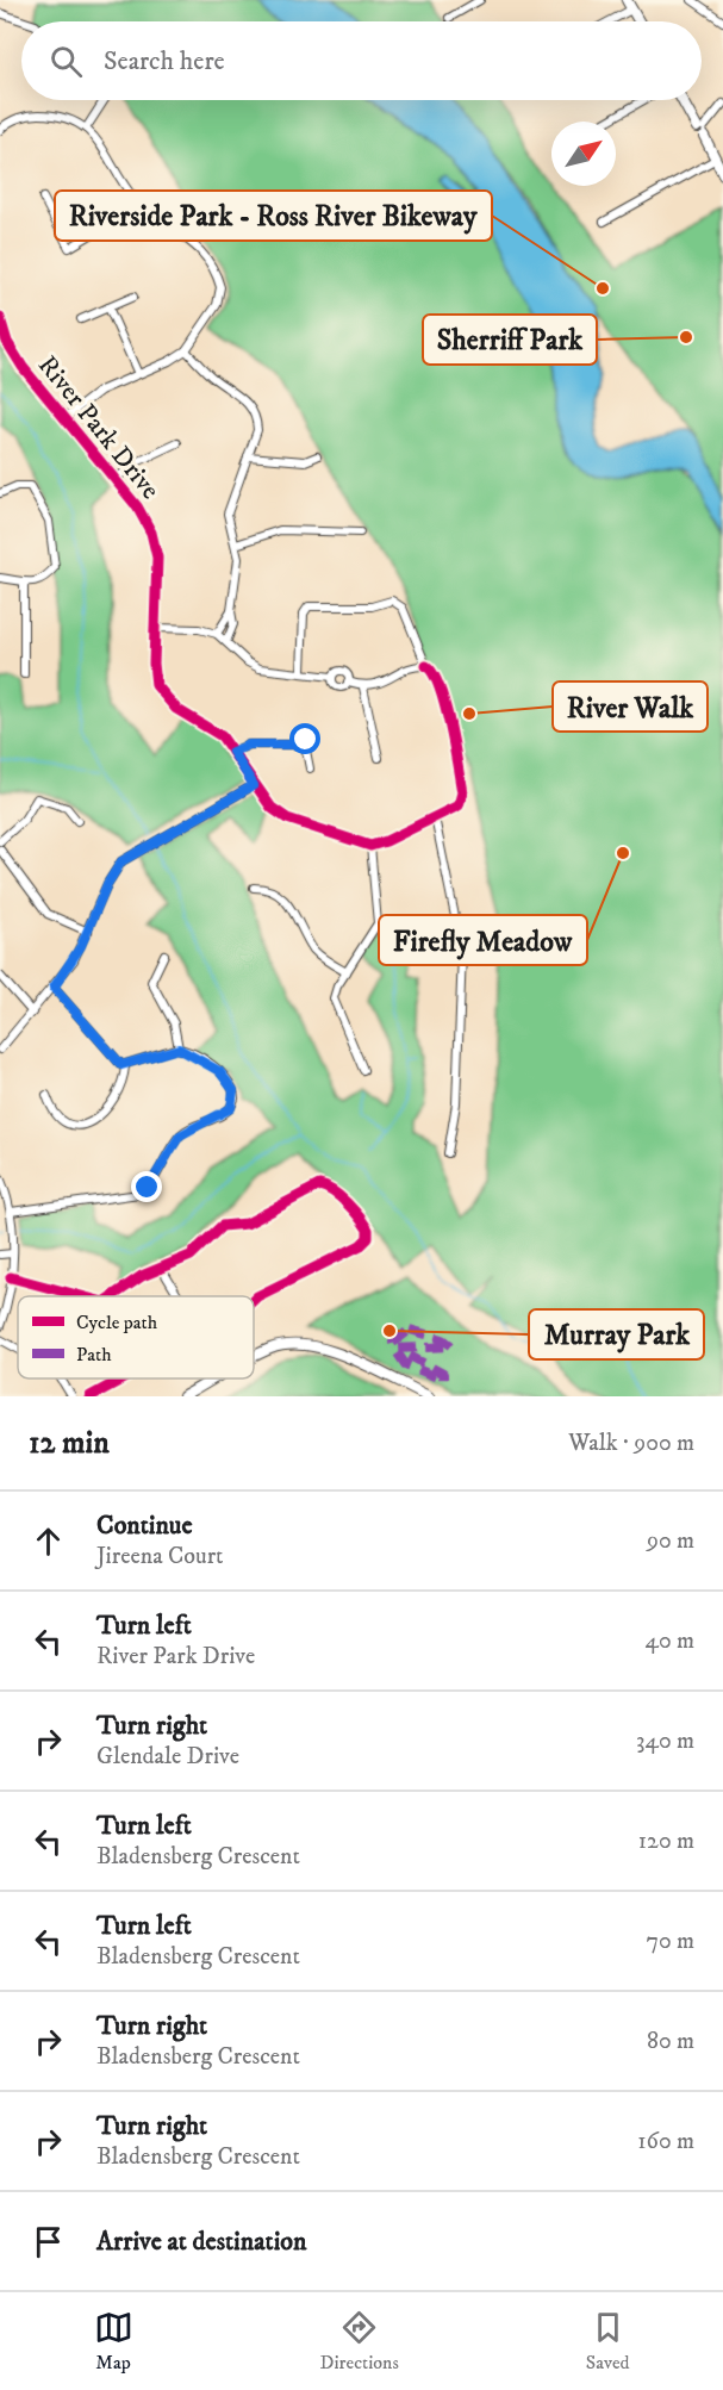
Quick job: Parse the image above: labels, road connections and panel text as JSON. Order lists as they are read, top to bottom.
{
  "streets": {
    "street": ["River Park Drive"]
  },
  "places": [
    "Riverside Park - Ross River Bikeway",
    "Sherriff Park",
    "River Walk",
    "Firefly Meadow",
    "Murray Park"
  ],
  "legend": ["Cycle path", "Path"],
  "north": "top right",
  "page": {
    "search": "Search here",
    "heading": ["12 min", "Walk · 900 m"],
    "list": [
      ["Continue", "Jireena Court", "90 m"],
      ["Turn left", "River Park Drive", "40 m"],
      ["Turn right", "Glendale Drive", "340 m"],
      ["Turn left", "Bladensberg Crescent", "120 m"],
      ["Turn left", "Bladensberg Crescent", "70 m"],
      ["Turn right", "Bladensberg Crescent", "80 m"],
      ["Turn right", "Bladensberg Crescent", "160 m"],
      "Arrive at destination"
    ],
    "nav": ["Map", "Directions", "Saved"]
  }
}
